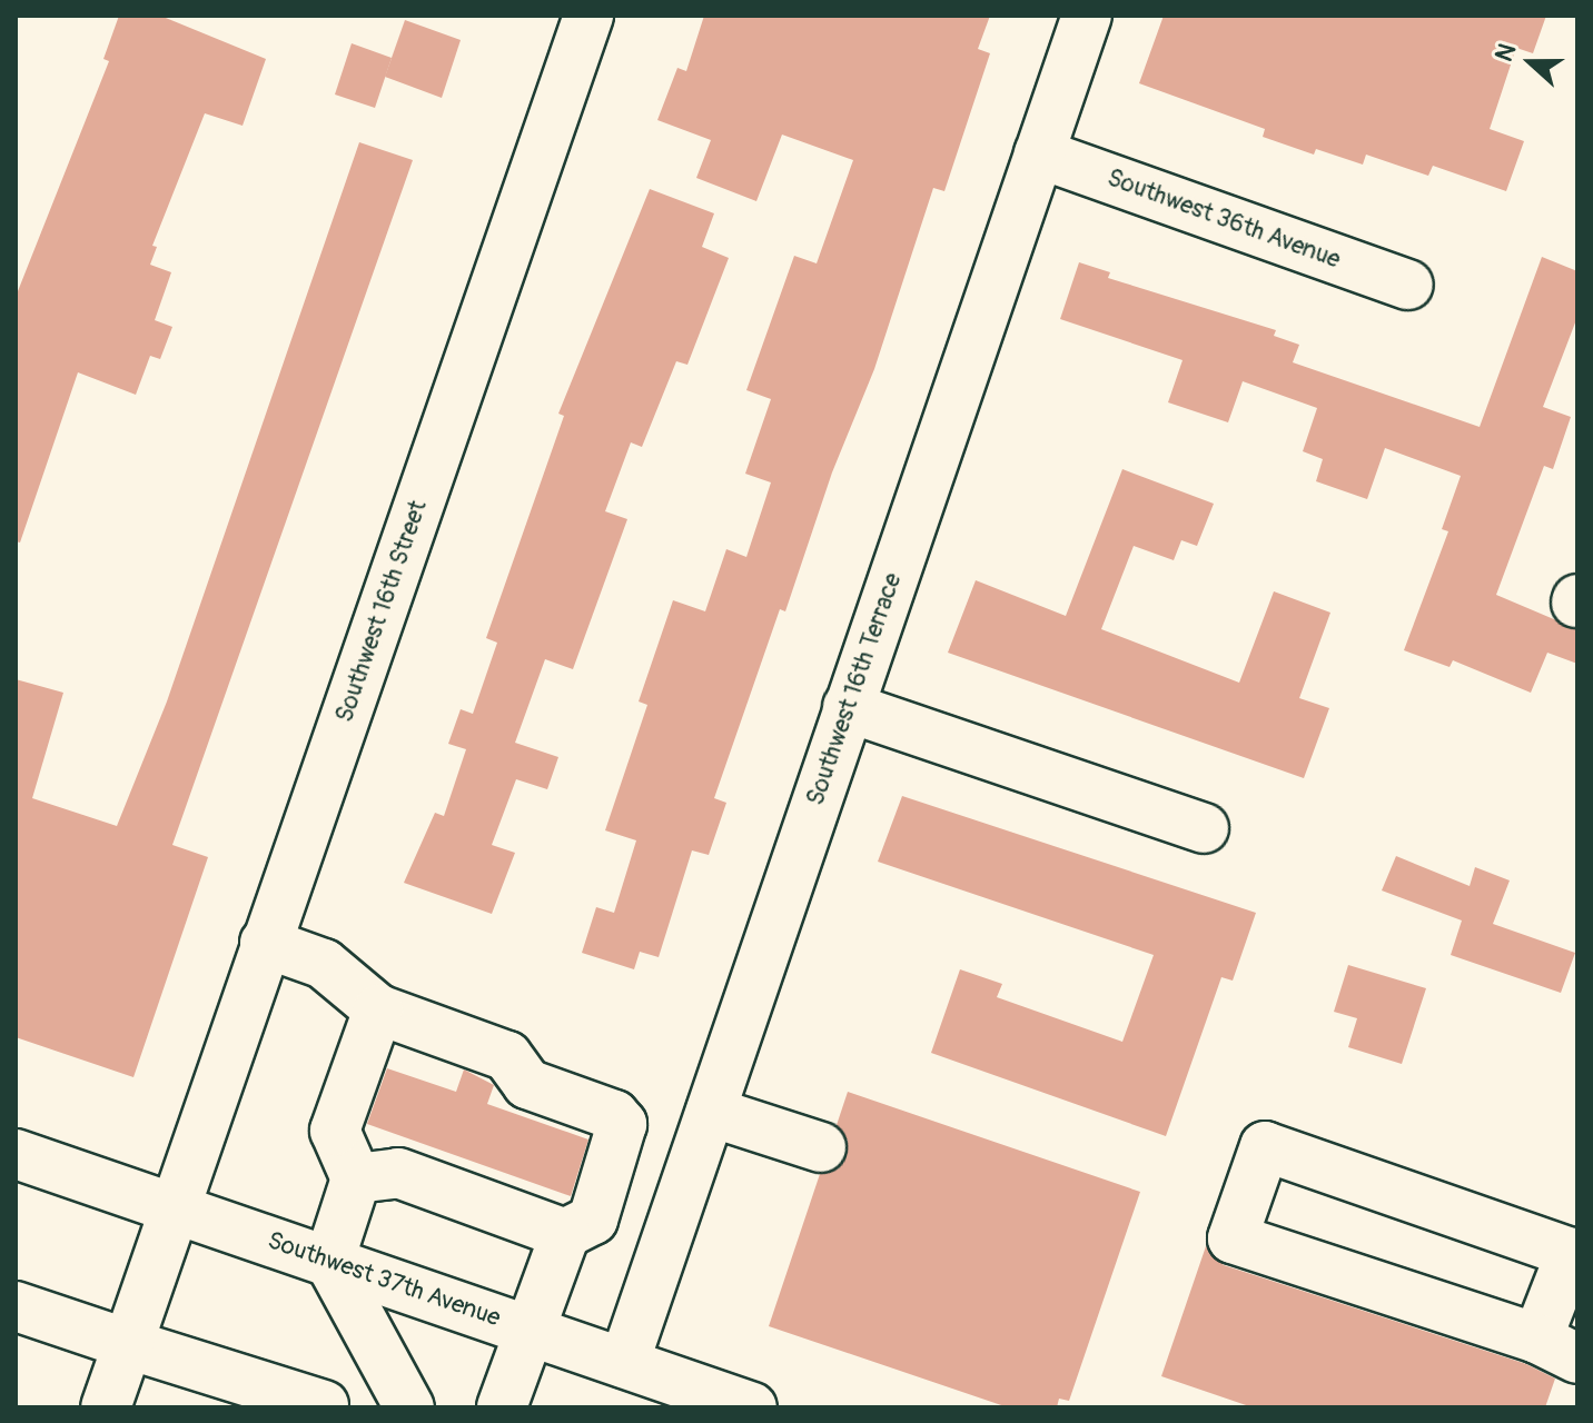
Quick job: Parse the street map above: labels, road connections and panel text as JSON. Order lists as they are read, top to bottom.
{
  "streets": {
    "street": [
      "Southwest 36th Avenue",
      "Southwest 16th Street",
      "Southwest 16th Terrace",
      "Southwest 37th Avenue"
    ]
  },
  "crossings": [
    ["Southwest 36th Avenue", "Southwest 16th Terrace"],
    ["Southwest 16th Street", "Southwest 37th Avenue"],
    ["Southwest 16th Terrace", "Southwest 37th Avenue"]
  ],
  "north": "left"
}
